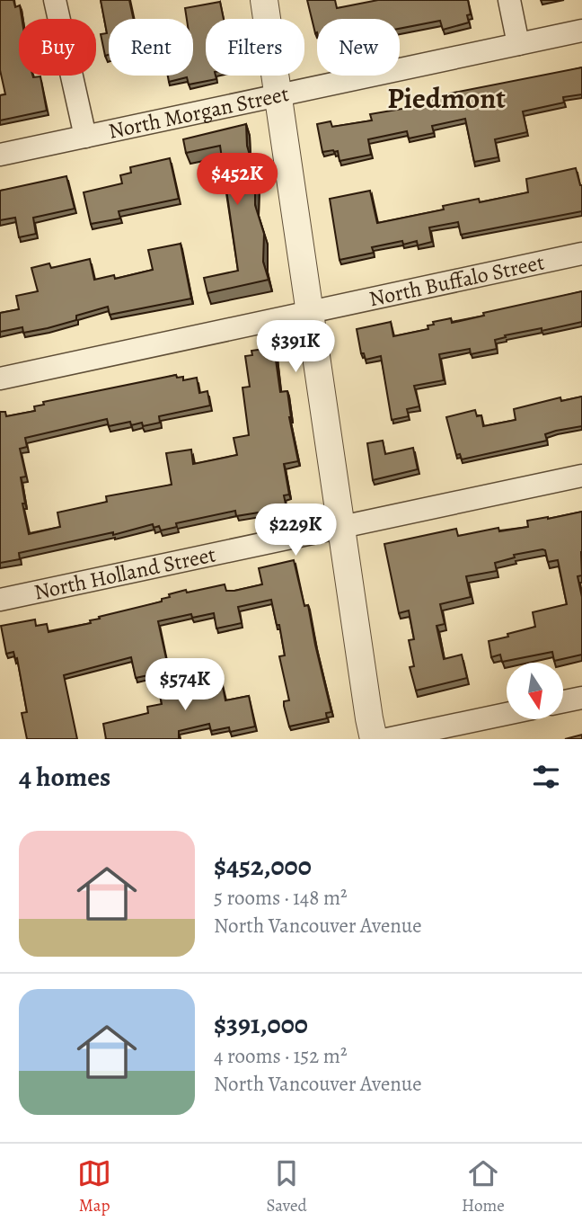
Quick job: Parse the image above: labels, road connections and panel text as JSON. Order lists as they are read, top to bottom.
{
  "streets": {
    "street": ["North Morgan Street", "North Buffalo Street", "North Holland Street"]
  },
  "districts": ["Piedmont"],
  "north": "bottom",
  "page": {
    "chip": [
      "Buy",
      "Rent",
      "Filters",
      "New"
    ],
    "price": [
      "$452K",
      "$391K",
      "$229K",
      "$574K"
    ],
    "heading": "4 homes",
    "list": [
      {
        "name": "$452,000",
        "note": "5 rooms · 148 m² · North Vancouver Avenue"
      },
      {
        "name": "$391,000",
        "note": "4 rooms · 152 m² · North Vancouver Avenue"
      }
    ],
    "tabs": ["Map", "Saved", "Home"]
  }
}
